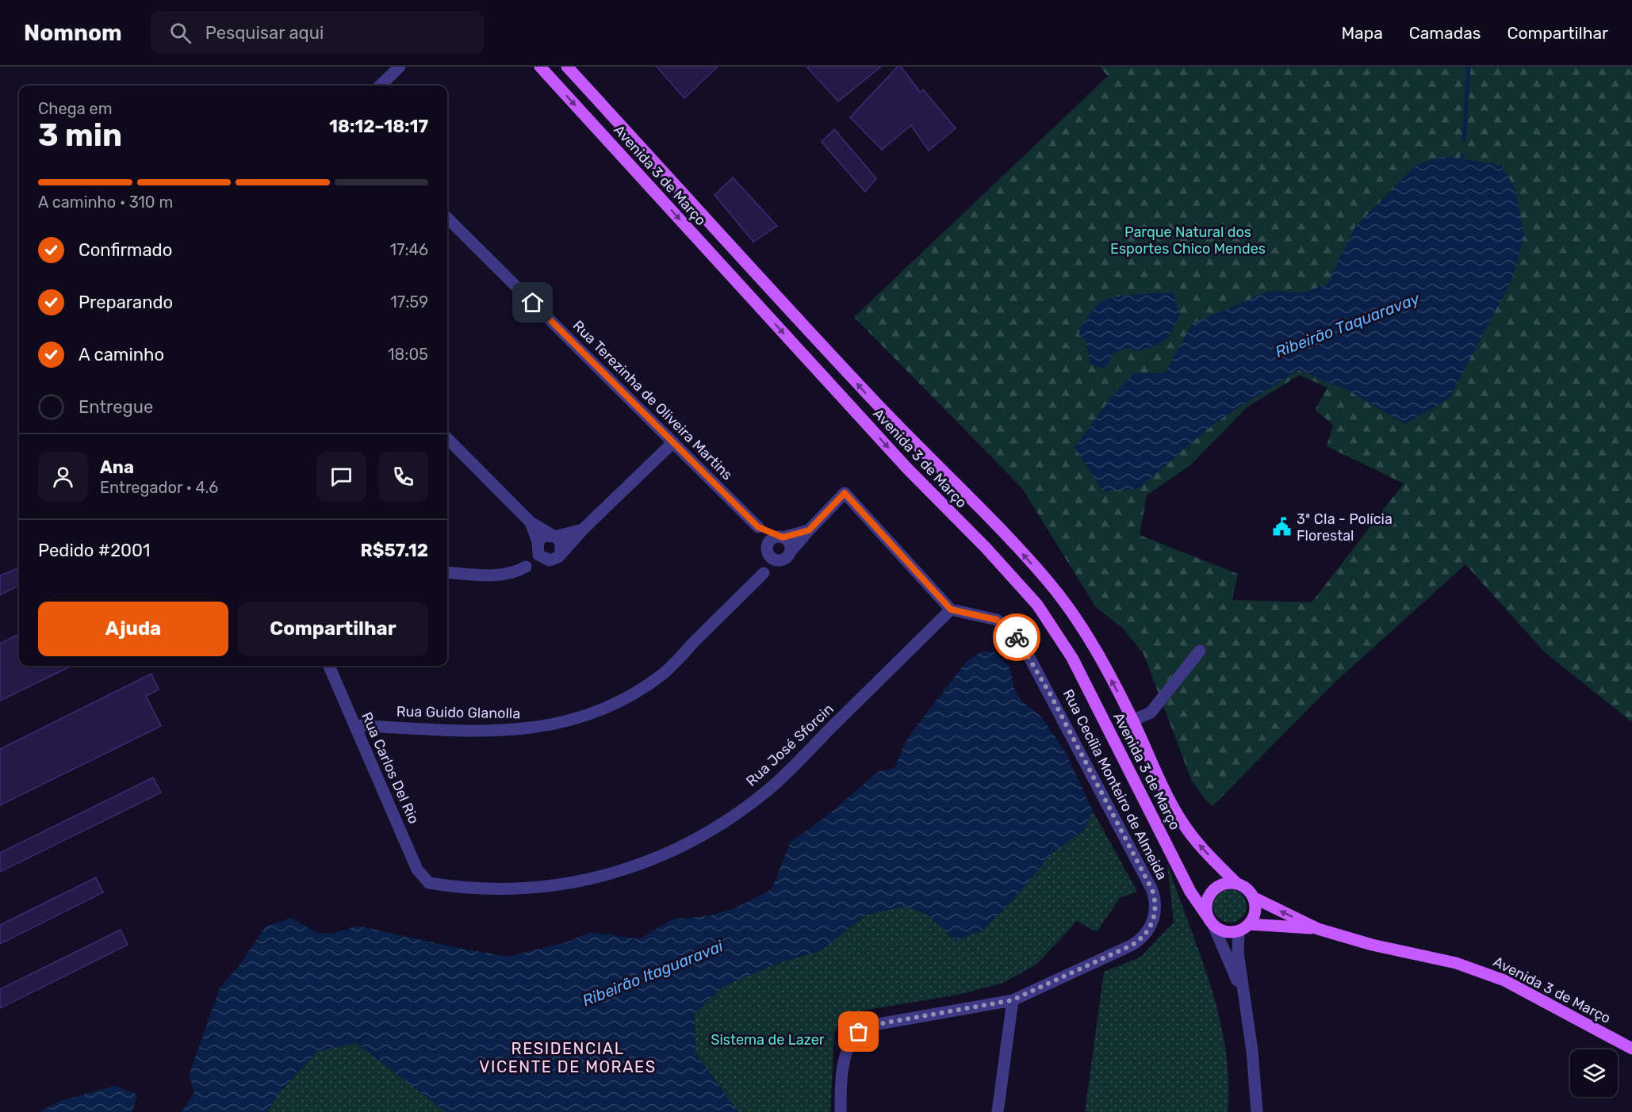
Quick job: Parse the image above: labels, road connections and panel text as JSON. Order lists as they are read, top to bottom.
{
  "streets": {
    "main road": ["Avenida 3 de Março"],
    "street": [
      "Rua Terezinha de Oliveira Martins",
      "Rua Guido Glanolla",
      "Rua José Sforcin",
      "Rua Carlos Del Rio",
      "Rua Cecília Monteiro de Almeida"
    ]
  },
  "crossings": [
    ["Rua Terezinha de Oliveira Martins", "Rua Guido Glanolla"],
    ["Rua Guido Glanolla", "Rua José Sforcin"],
    ["Rua Guido Glanolla", "Rua Carlos Del Rio"],
    ["Rua Guido Glanolla", "Rua Cecília Monteiro de Almeida"],
    ["Rua José Sforcin", "Rua Carlos Del Rio"],
    ["Rua José Sforcin", "Rua Cecília Monteiro de Almeida"]
  ],
  "districts": ["RESIDENCIAL VICENTE DE MORAES"],
  "water": ["Ribeirão Taquaravay", "Ribeirão Itaguaravai"],
  "parks": ["Parque Natural dos Esportes Chico Mendes", "Sistema de Lazer"],
  "places": {
    "public building": ["3ª CIa - Polícia Florestal"]
  },
  "page": {
    "header": "Nomnom",
    "search": "Pesquisar aqui",
    "nav": ["Mapa", "Camadas", "Compartilhar"],
    "heading": ["3 min", "Chega em", "18:12–18:17"],
    "panel": [
      "Ana",
      "Entregador · 4.6",
      "Pedido #2001",
      "R$57.12"
    ],
    "bar": "A caminho · 310 m",
    "list": [
      ["Confirmado", "17:46"],
      ["Preparando", "17:59"],
      ["A caminho", "18:05"],
      "Entregue"
    ],
    "buttons": ["Ajuda", "Compartilhar"]
  }
}
